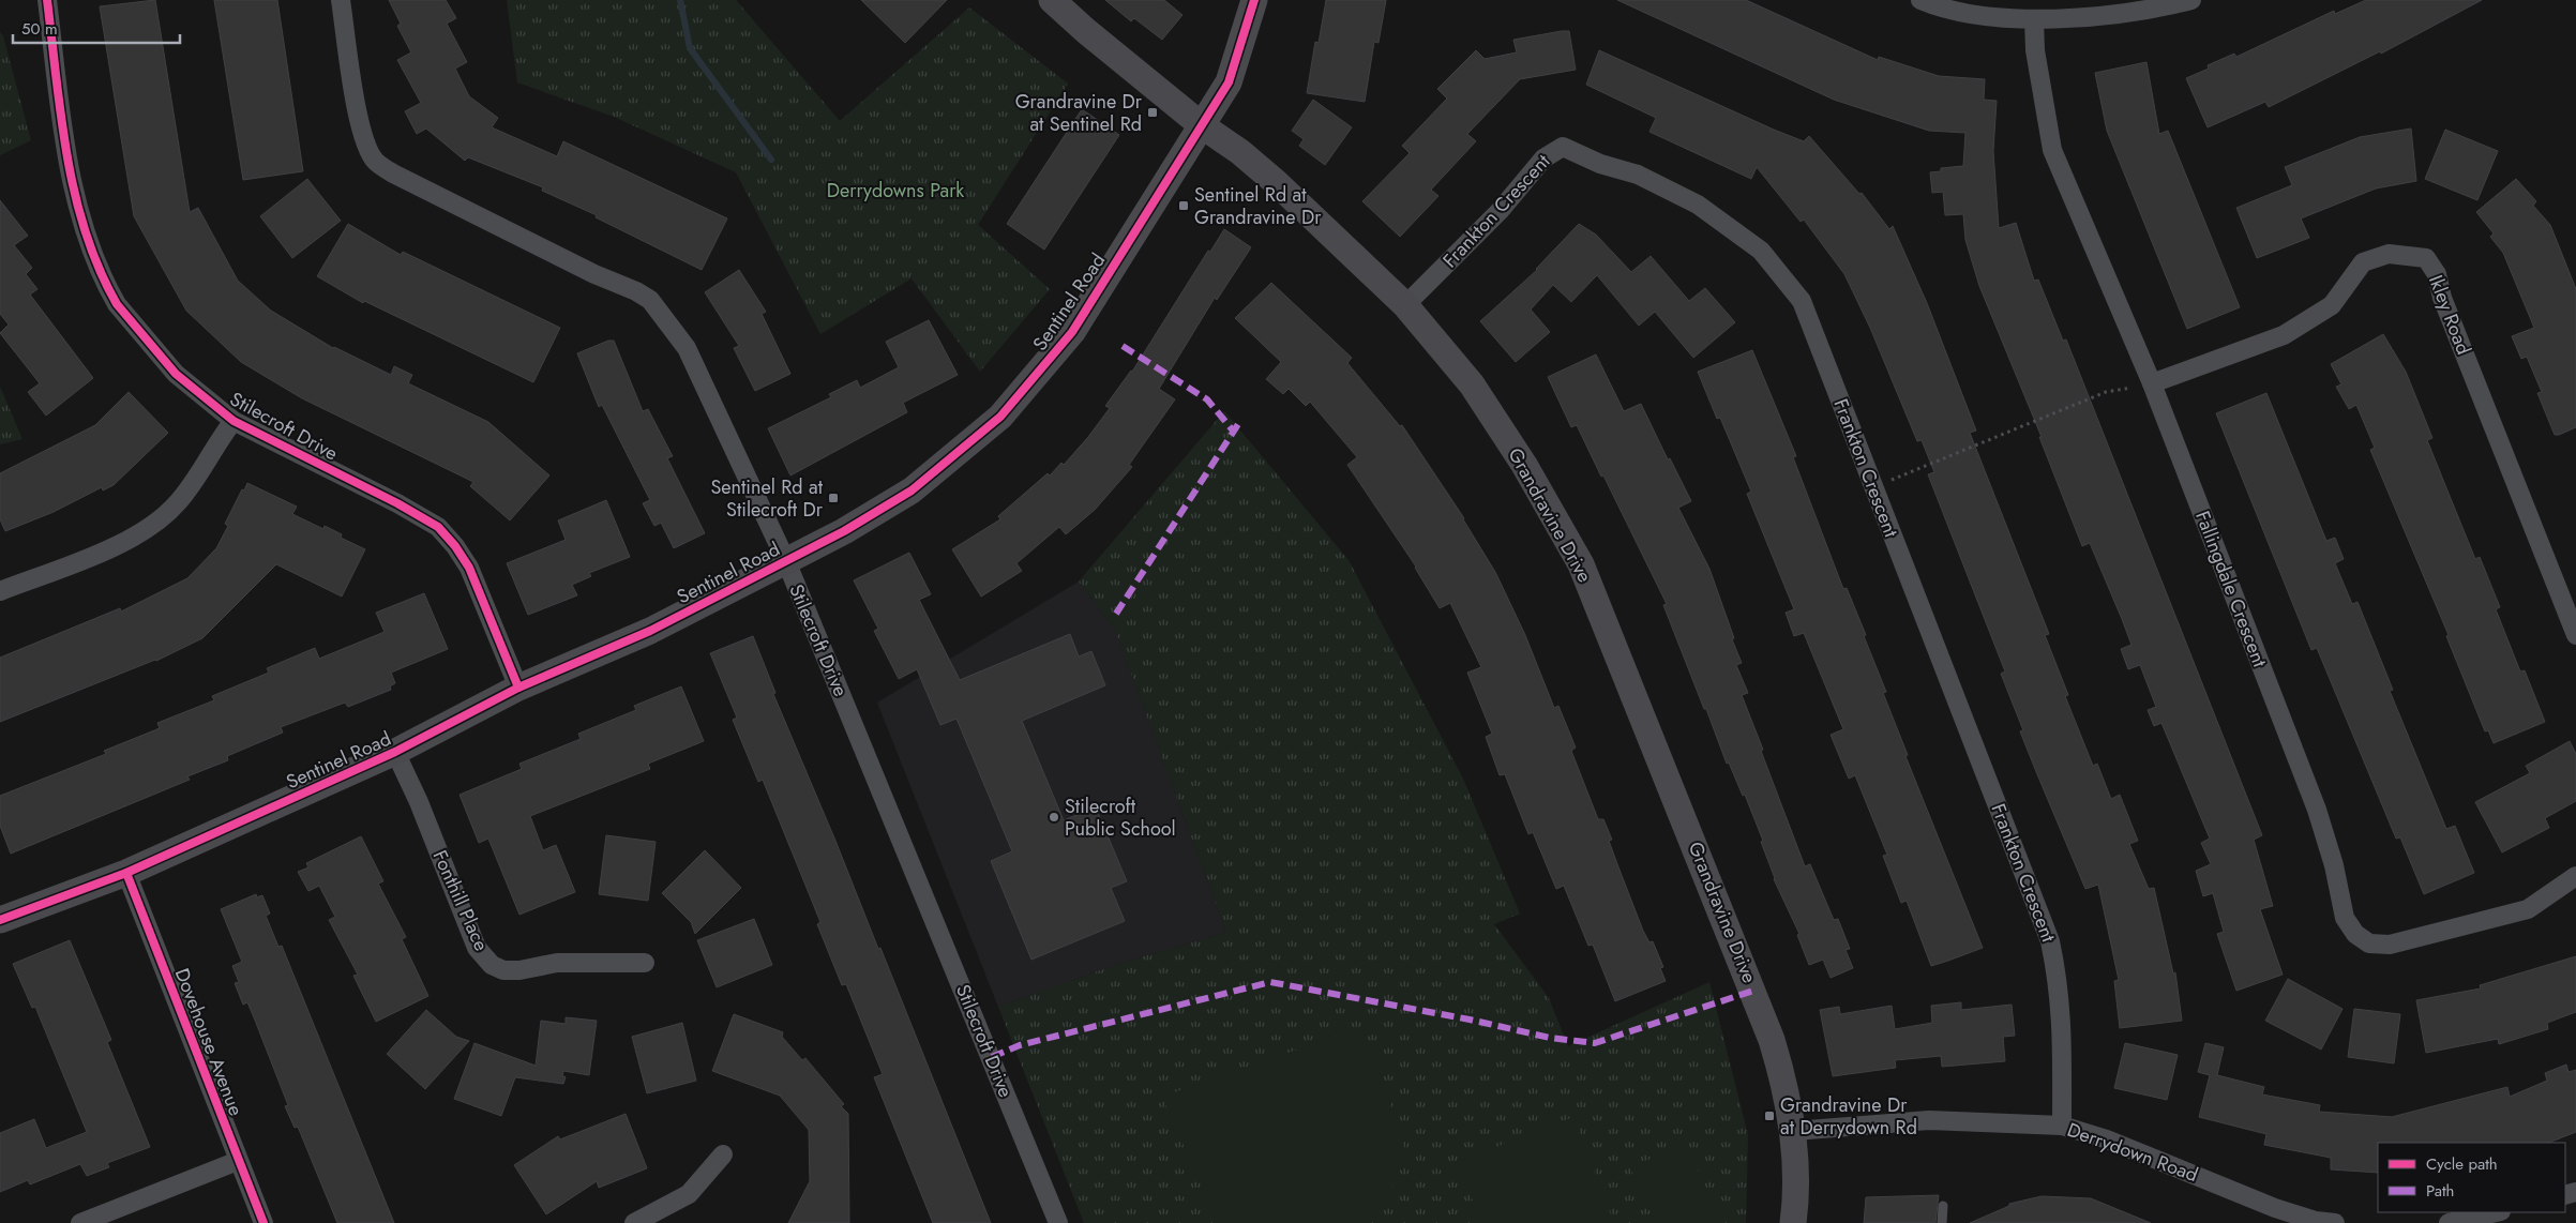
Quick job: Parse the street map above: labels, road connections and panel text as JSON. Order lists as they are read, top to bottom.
{
  "streets": {
    "street": [
      "Frankton Crescent",
      "Sentinel Road",
      "Ikley Road",
      "Stilecroft Drive",
      "Grandravine Drive",
      "Fallingdale Crescent",
      "Fonthill Place",
      "Dovehouse Avenue",
      "Derrydown Road"
    ]
  },
  "crossings": [
    ["Frankton Crescent", "Grandravine Drive"],
    ["Frankton Crescent", "Derrydown Road"],
    ["Sentinel Road", "Stilecroft Drive"],
    ["Sentinel Road", "Grandravine Drive"],
    ["Sentinel Road", "Fonthill Place"],
    ["Sentinel Road", "Dovehouse Avenue"],
    ["Ikley Road", "Fallingdale Crescent"],
    ["Grandravine Drive", "Derrydown Road"]
  ],
  "parks": ["Derrydowns Park"],
  "places": {
    "transit": [
      "Grandravine Dr at Sentinel Rd",
      "Sentinel Rd at Grandravine Dr",
      "Sentinel Rd at Stilecroft Dr",
      "Grandravine Dr at Derrydown Rd"
    ],
    "other": ["Stilecroft Public School"]
  },
  "legend": ["Cycle path", "Path"],
  "scale_bar": "50 m"
}
